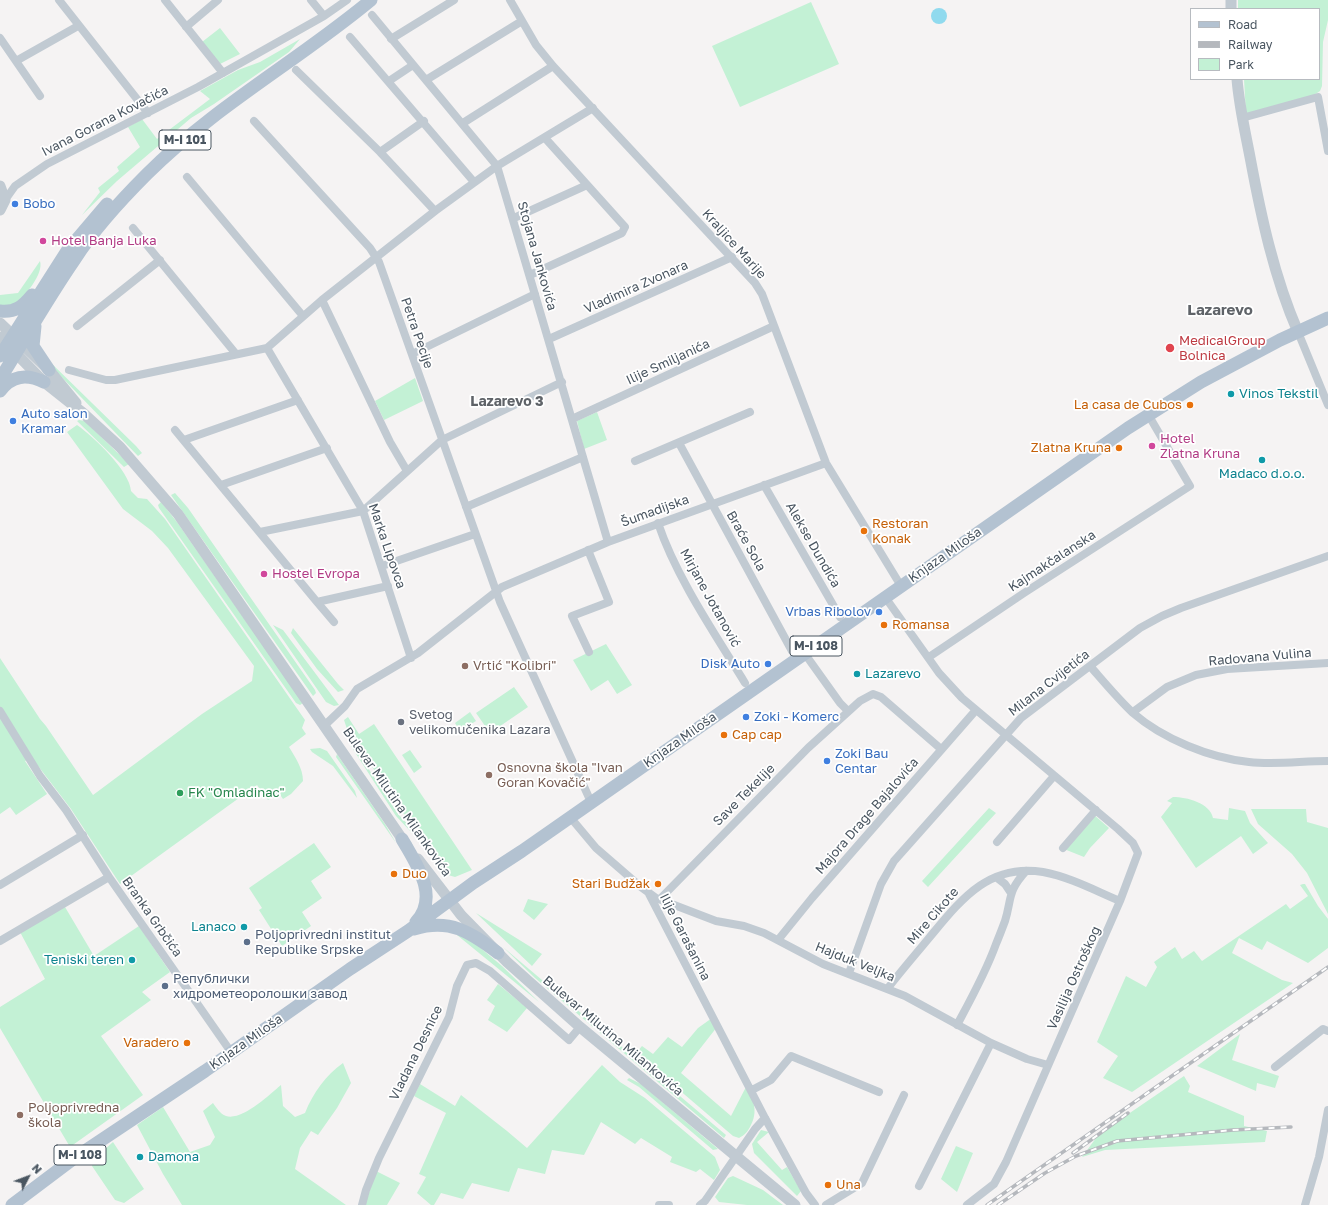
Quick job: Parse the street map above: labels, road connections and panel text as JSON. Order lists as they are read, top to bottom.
{
  "streets": {
    "main road": ["M-I 101", "Knjaza Miloša", "M-I 108"],
    "street": [
      "Ivana Gorana Kovačića",
      "Kraljice Marije",
      "Stojana Jankovića",
      "Vladimira Zvonara",
      "Petra Pecije",
      "Ilije Smiljanića",
      "Šumadijska",
      "Braće Sola",
      "Alekse Dundića",
      "Marka Lipovca",
      "Kajmakčalanska",
      "Mirjane Jotanović",
      "Radovana Vulina",
      "Milana Cvijetića",
      "Save Tekelije",
      "Bulevar Milutina Milankovića",
      "Majora Drage Bajalovića",
      "Mire Cikote",
      "Branka Grbčića",
      "Ilije Garašanina",
      "Hajduk Veljka",
      "Vasilija Ostroškog",
      "Vladana Desnice"
    ]
  },
  "crossings": [
    ["M-I 101", "Bulevar Milutina Milankovića"],
    ["Kraljice Marije", "Vladimira Zvonara"],
    ["Kraljice Marije", "Ilije Smiljanića"],
    ["Kraljice Marije", "Šumadijska"],
    ["Kraljice Marije", "Knjaza Miloša"],
    ["Stojana Jankovića", "Vladimira Zvonara"],
    ["Stojana Jankovića", "Ilije Smiljanića"],
    ["Stojana Jankovića", "Šumadijska"],
    ["Petra Pecije", "Šumadijska"],
    ["Šumadijska", "Braće Sola"],
    ["Šumadijska", "Alekse Dundića"],
    ["Šumadijska", "Mirjane Jotanović"],
    ["Braće Sola", "Knjaza Miloša"],
    ["Braće Sola", "Save Tekelije"],
    ["Knjaza Miloša", "Kajmakčalanska"],
    ["Knjaza Miloša", "M-I 108"],
    ["Knjaza Miloša", "Bulevar Milutina Milankovića"],
    ["Knjaza Miloša", "Branka Grbčića"],
    ["Knjaza Miloša", "Ilije Garašanina"],
    ["Knjaza Miloša", "Vasilija Ostroškog"],
    ["Kajmakčalanska", "Vasilija Ostroškog"],
    ["Milana Cvijetića", "Hajduk Veljka"],
    ["Milana Cvijetića", "Vasilija Ostroškog"],
    ["Save Tekelije", "Majora Drage Bajalovića"],
    ["Save Tekelije", "Hajduk Veljka"],
    ["Bulevar Milutina Milankovića", "Vladana Desnice"],
    ["Majora Drage Bajalovića", "Hajduk Veljka"],
    ["Majora Drage Bajalovića", "Vasilija Ostroškog"],
    ["Mire Cikote", "Hajduk Veljka"],
    ["Mire Cikote", "Vasilija Ostroškog"],
    ["Ilije Garašanina", "Hajduk Veljka"],
    ["Hajduk Veljka", "Vasilija Ostroškog"]
  ],
  "districts": ["Lazarevo", "Lazarevo 3"],
  "places": [
    "Bobo",
    "Hotel Banja Luka",
    "MedicalGroup Bolnica",
    "Vinos Tekstil",
    "La casa de Cubos",
    "Auto salon Kramar",
    "Hotel Zlatna Kruna",
    "Zlatna Kruna",
    "Madaco d.o.o.",
    "Restoran Konak",
    "Hostel Evropa",
    "Vrbas Ribolov",
    "Romansa",
    "Disk Auto",
    "Vrtić \"Kolibri\"",
    "Lazarevo",
    "Zoki - Komerc",
    "Svetog velikomučenika Lazara",
    "Cap cap",
    "Zoki Bau Centar",
    "Osnovna škola \"Ivan Goran Kovačić\"",
    "FK \"Omladinac\"",
    "Duo",
    "Stari Budžak",
    "Lanaco",
    "Poljoprivredni institut Republike Srpske",
    "Teniski teren",
    "Републички хидрометеоролошки завод",
    "Varadero",
    "Poljoprivredna škola",
    "Damona",
    "Una"
  ],
  "legend": ["Road", "Railway", "Park"],
  "north": "top right"
}
